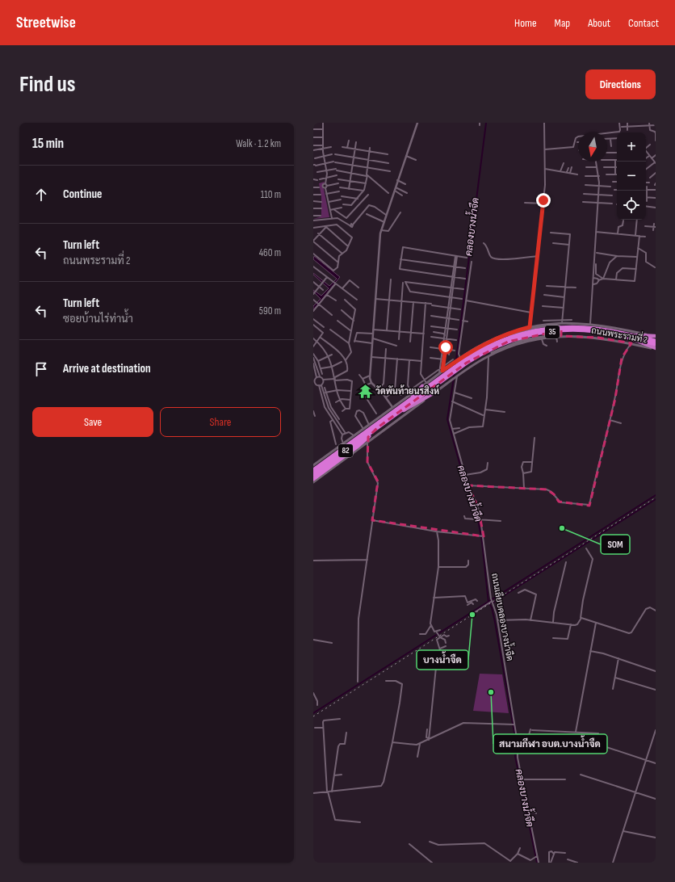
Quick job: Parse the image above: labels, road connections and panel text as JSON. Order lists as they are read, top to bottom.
{
  "streets": {
    "highway": ["35", "ถนนพระรามที่ 2", "82"],
    "street": ["ถนนเลียบคลองบางน้ำจืด"]
  },
  "crossings": [
    ["ถนนพระรามที่ 2", "82"],
    ["ถนนพระรามที่ 2", "ถนนเลียบคลองบางน้ำจืด"]
  ],
  "water": ["คลองบางน้ำจืด"],
  "places": {
    "temple": ["วัดพันท้ายนรสิงห์"],
    "other": ["SOM", "บางน้ำจืด", "สนามกีฬา อบต.บางน้ำจืด"]
  },
  "north": "bottom",
  "page": {
    "header": "Streetwise",
    "nav": [
      "Home",
      "Map",
      "About",
      "Contact"
    ],
    "buttons": [
      "Directions",
      ["Save", "Share"]
    ],
    "title": "Find us",
    "heading": ["15 min", "Walk · 1.2 km"],
    "map_buttons": ["+", "−"],
    "list": [
      ["Continue", "110 m"],
      ["Turn left", "ถนนพระรามที่ 2", "460 m"],
      ["Turn left", "ซอยบ้านไร่ท่าน้ำ", "590 m"],
      "Arrive at destination"
    ]
  }
}
